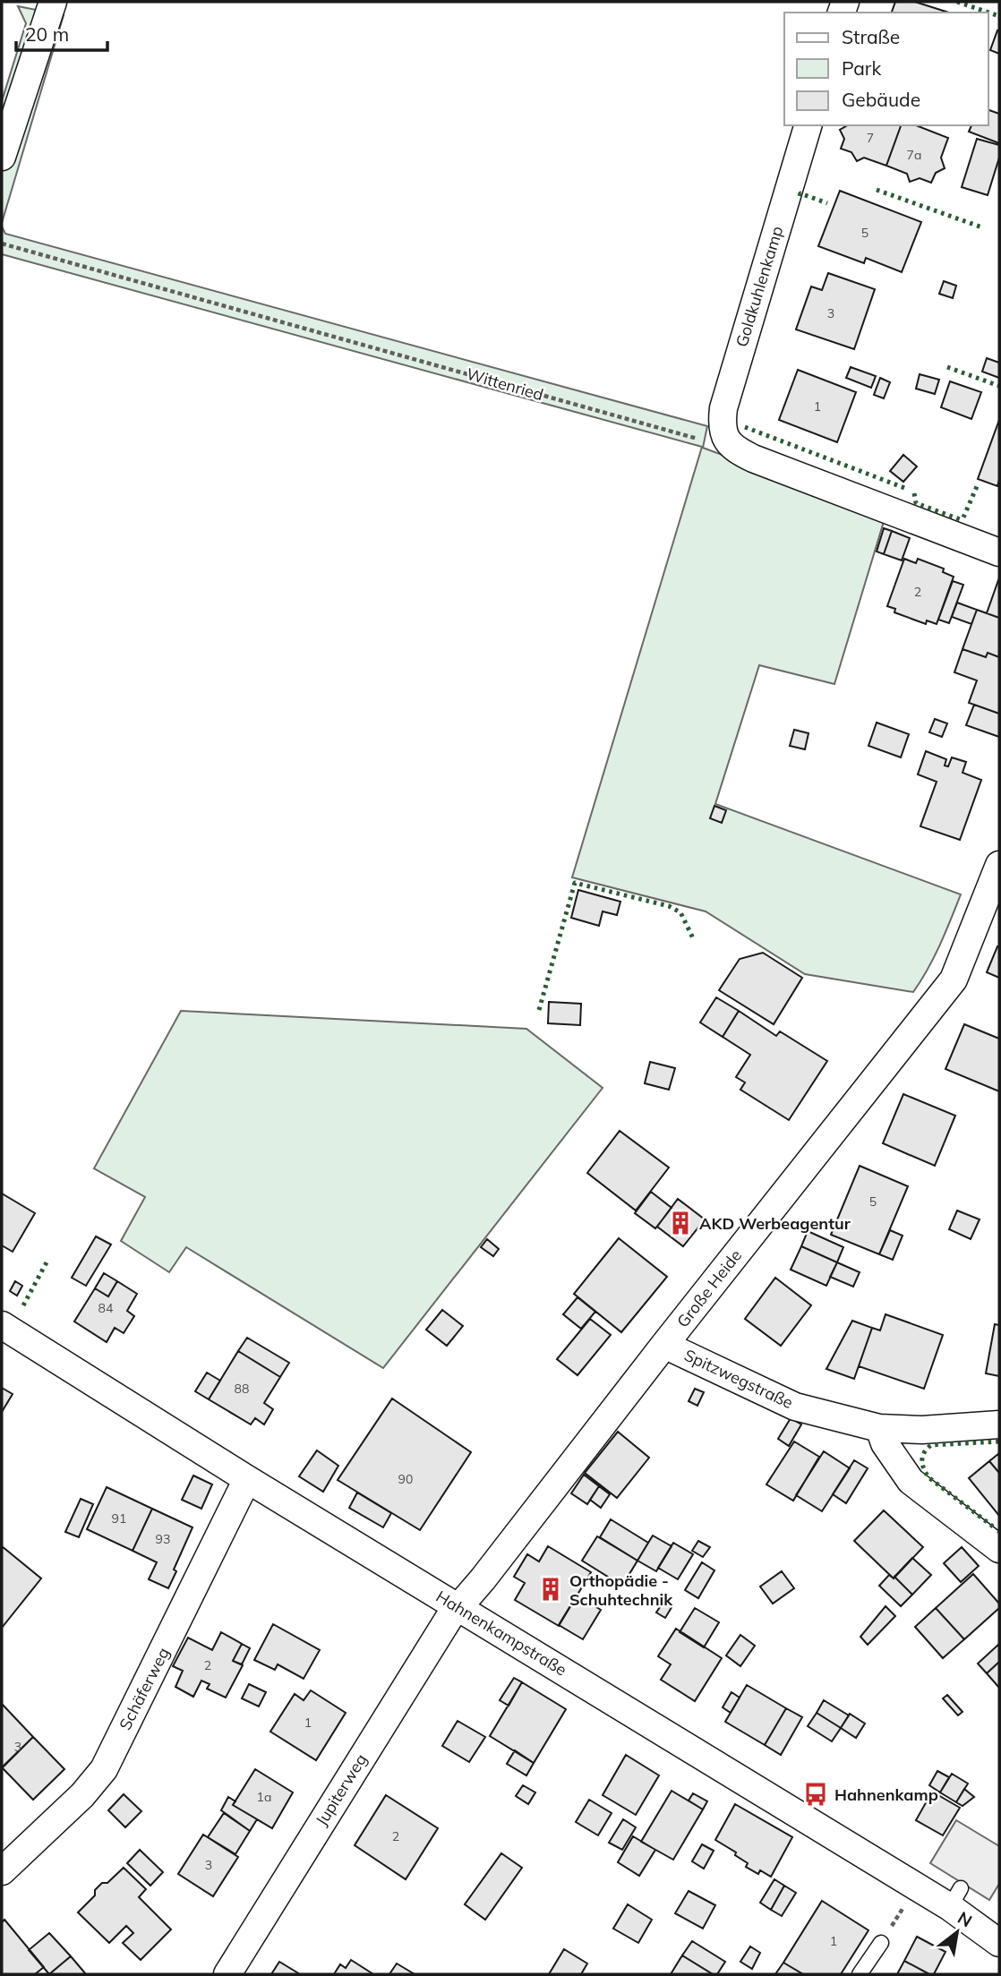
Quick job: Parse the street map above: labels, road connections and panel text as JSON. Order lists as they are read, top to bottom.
{
  "streets": {
    "street": [
      "Goldkuhlenkamp",
      "Große Heide",
      "Spitzwegstraße",
      "Hahnenkampstraße",
      "Schäferweg",
      "Jupiterweg"
    ],
    "path": ["Wittenried"]
  },
  "crossings": [
    ["Goldkuhlenkamp", "Wittenried"],
    ["Große Heide", "Spitzwegstraße"],
    ["Große Heide", "Hahnenkampstraße"],
    ["Große Heide", "Jupiterweg"],
    ["Hahnenkampstraße", "Schäferweg"],
    ["Hahnenkampstraße", "Jupiterweg"]
  ],
  "places": {
    "building": ["AKD Werbeagentur", "Orthopädie - Schuhtechnik"],
    "bus stop": ["Hahnenkamp"]
  },
  "house_numbers": [
    "7",
    "7a",
    "5",
    "3",
    "1",
    "2",
    "5",
    "84",
    "88",
    "90",
    "91",
    "93",
    "2",
    "1",
    "3",
    "1a",
    "2",
    "3",
    "1"
  ],
  "legend": ["Straße", "Park", "Gebäude"],
  "scale_bar": "20 m",
  "north": "top right"
}
